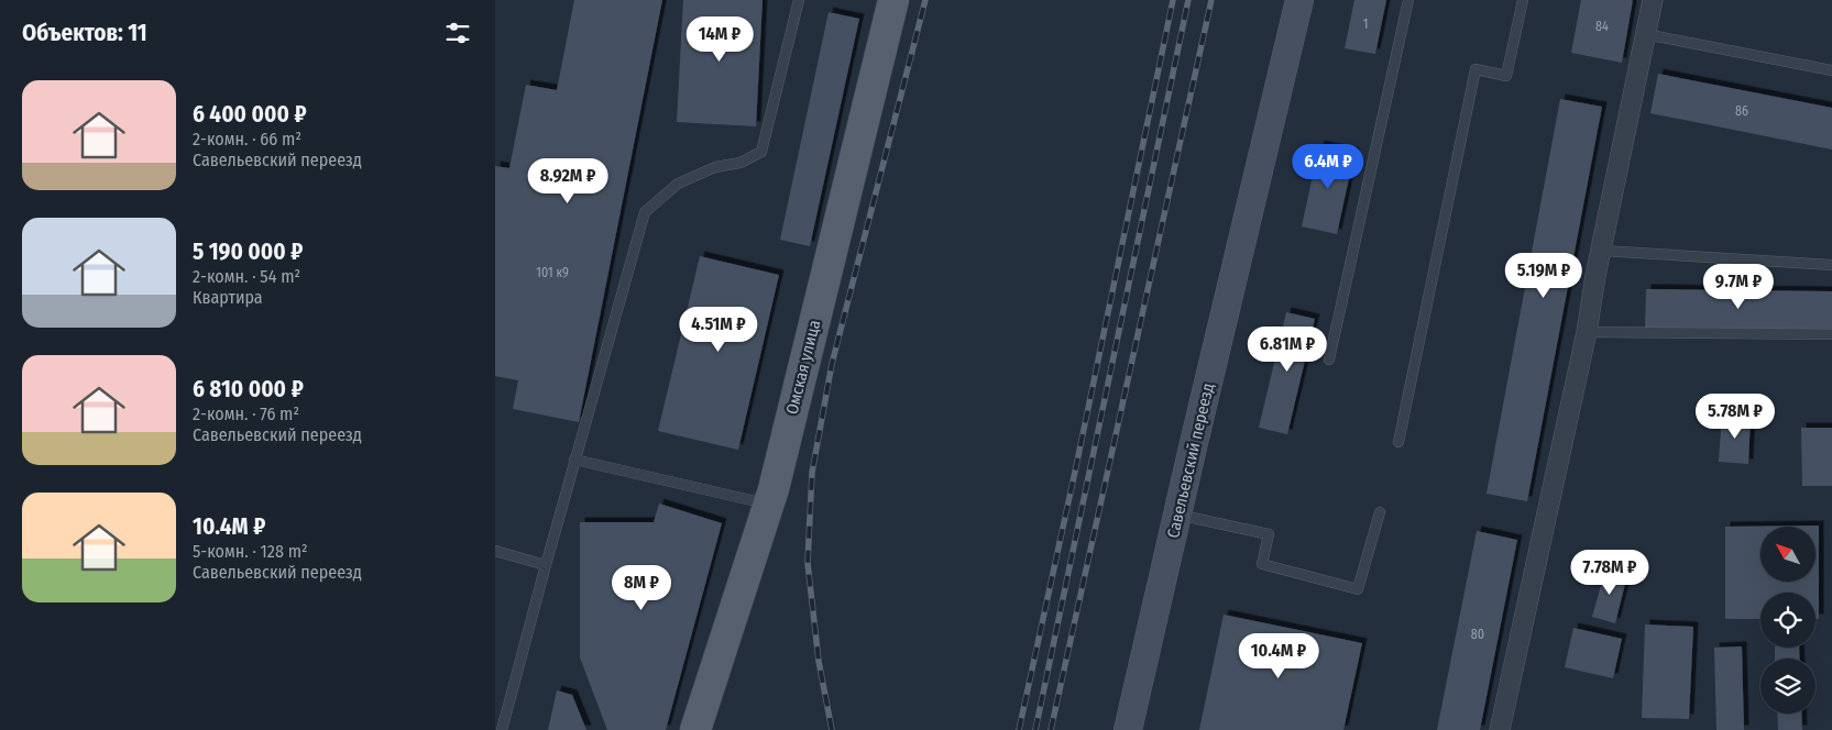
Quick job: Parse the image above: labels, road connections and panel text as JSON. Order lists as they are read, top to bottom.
{
  "streets": {
    "main road": ["Омская улица", "Савельевский переезд"]
  },
  "house_numbers": [
    "1",
    "84",
    "86",
    "101 к9",
    "80"
  ],
  "north": "top left",
  "page": {
    "heading": "Объектов: 11",
    "price": [
      "14M ₽",
      "6.4M ₽",
      "8.92M ₽",
      "5.19M ₽",
      "9.7M ₽",
      "4.51M ₽",
      "6.81M ₽",
      "5.78M ₽",
      "7.78M ₽",
      "8M ₽",
      "10.4M ₽"
    ],
    "list": [
      {
        "name": "6 400 000 ₽",
        "note": "2-комн. · 66 m² · Савельевский переезд"
      },
      {
        "name": "5 190 000 ₽",
        "note": "2-комн. · 54 m² · Квартира"
      },
      {
        "name": "6 810 000 ₽",
        "note": "2-комн. · 76 m² · Савельевский переезд"
      },
      {
        "name": "10.4M ₽",
        "note": "5-комн. · 128 m² · Савельевский переезд"
      }
    ]
  }
}
